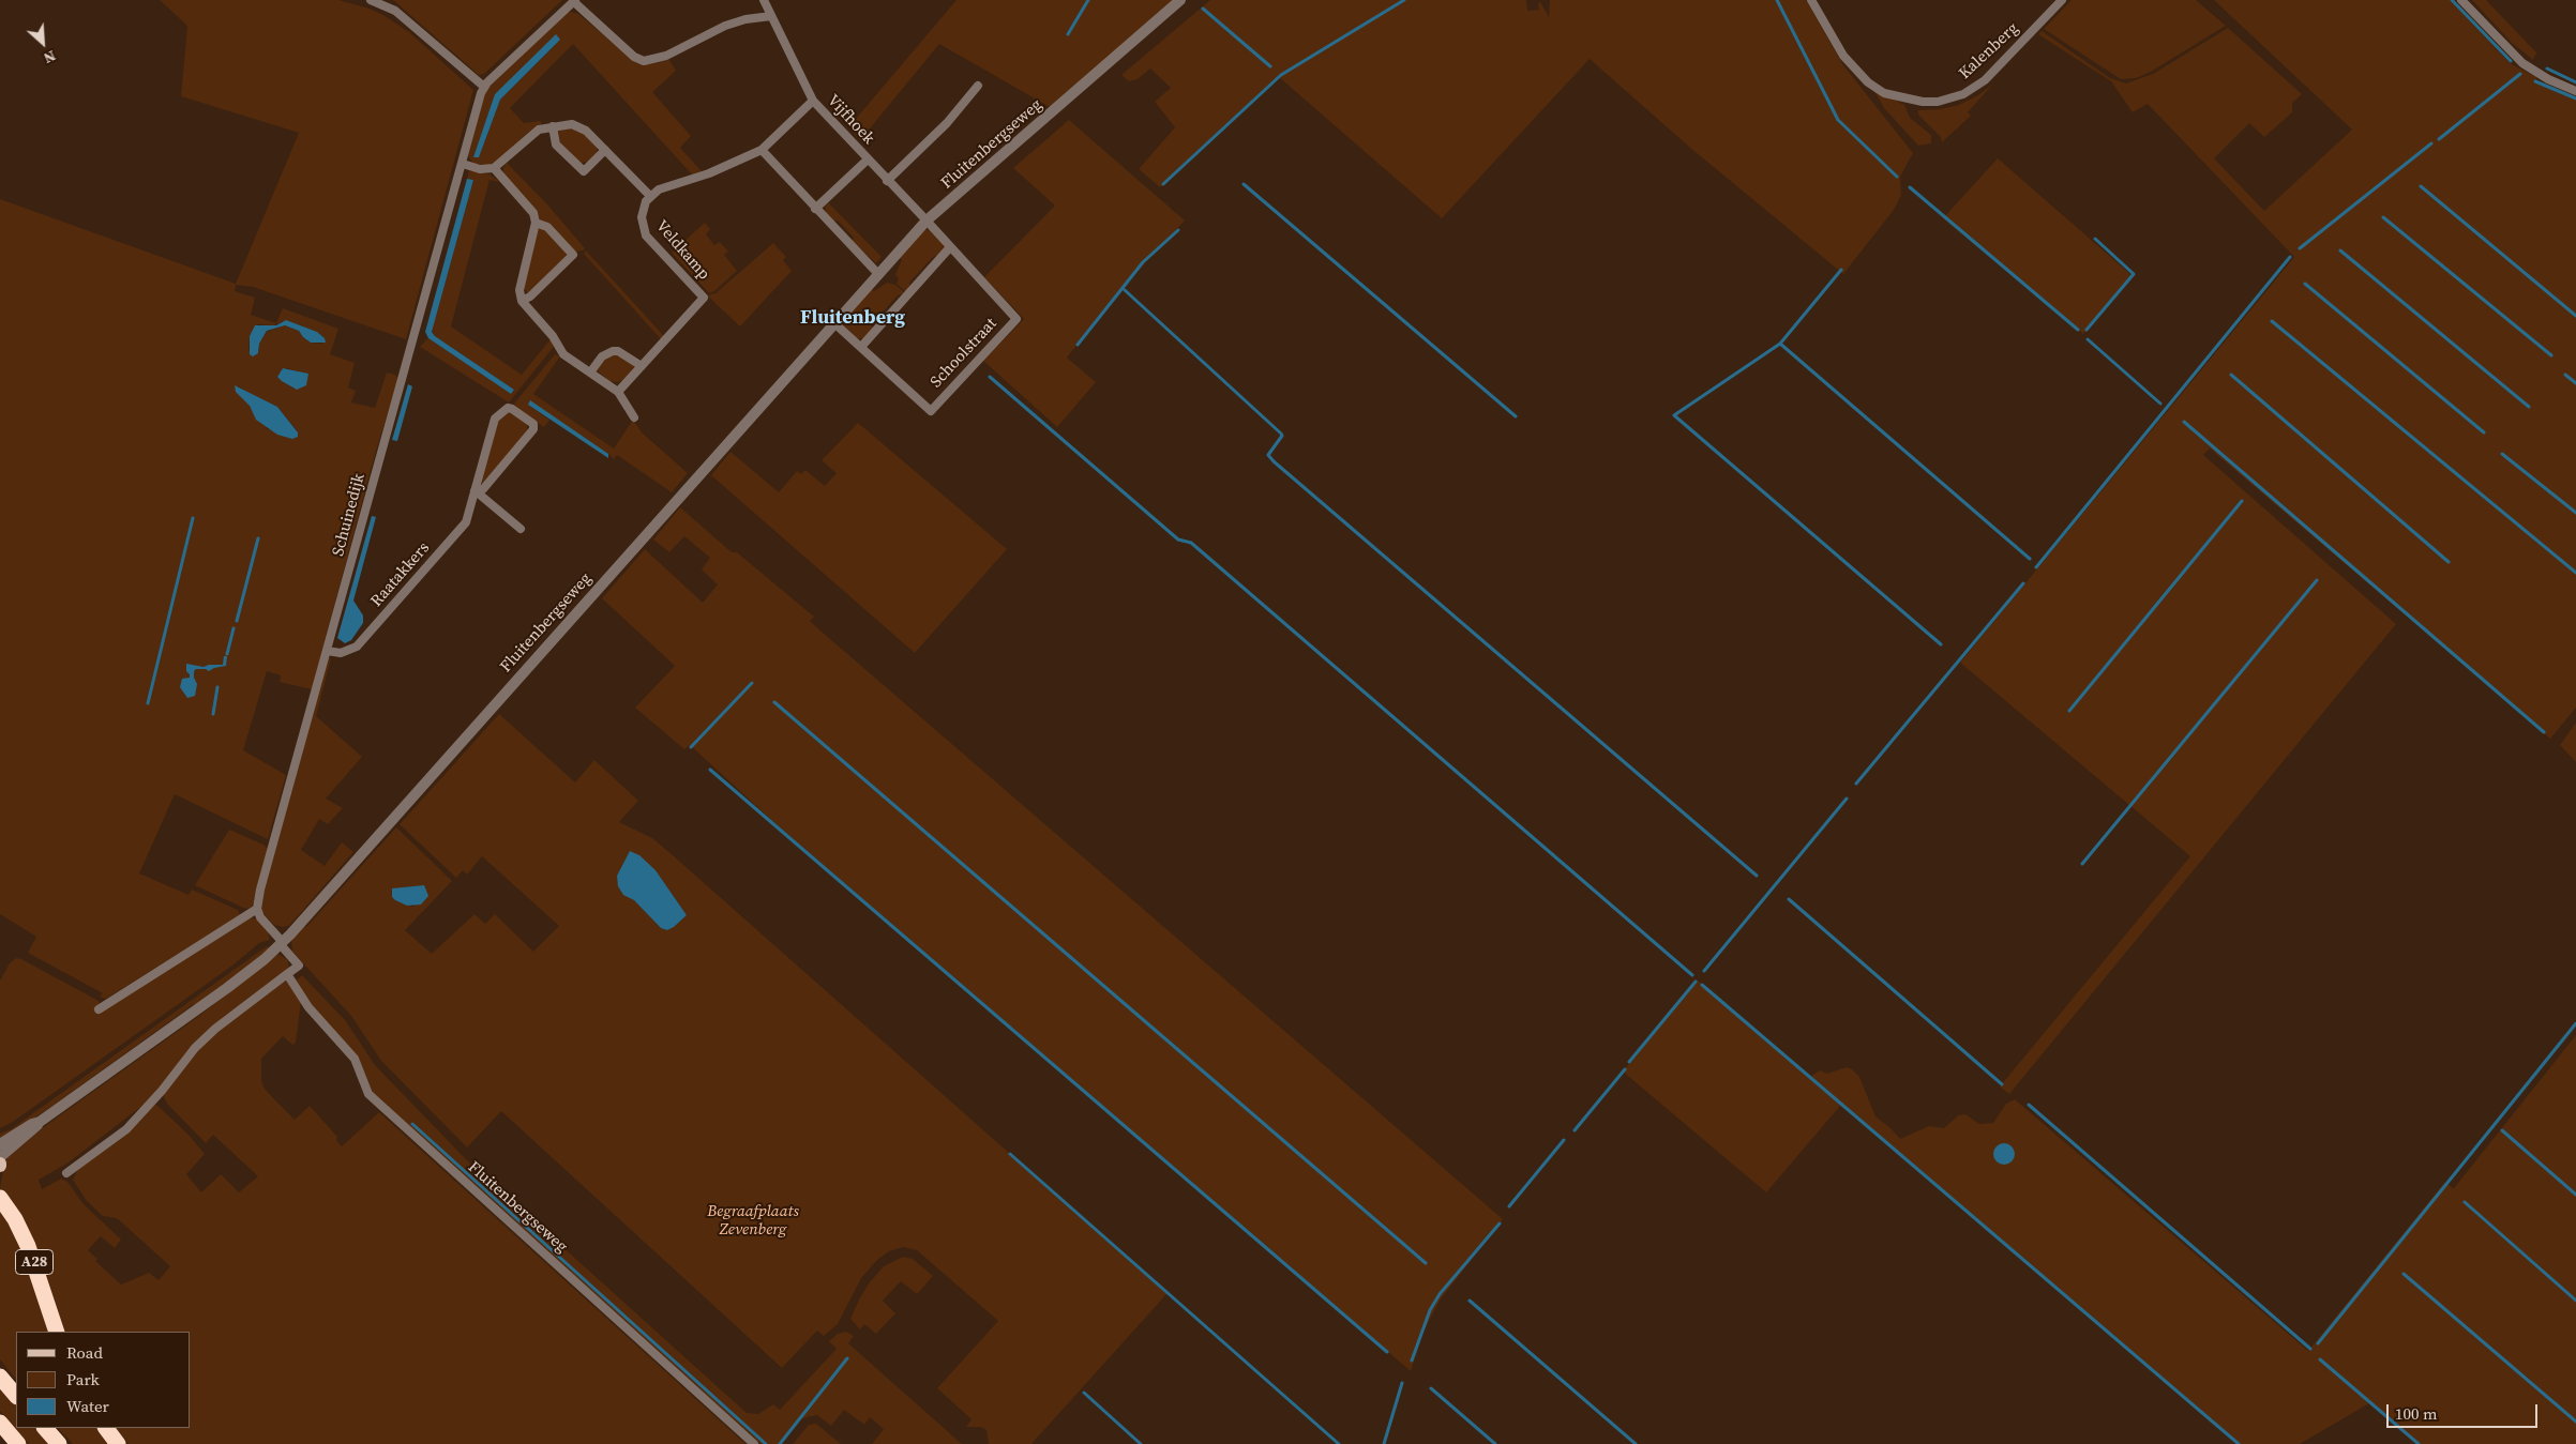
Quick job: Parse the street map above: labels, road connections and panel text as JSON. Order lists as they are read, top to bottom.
{
  "streets": {
    "highway": ["A28"],
    "street": [
      "Kalenberg",
      "Vijfhoek",
      "Fluitenbergseweg",
      "Veldkamp",
      "Schoolstraat",
      "Schuinedijk",
      "Raatakkers"
    ]
  },
  "crossings": [
    ["Vijfhoek", "Fluitenbergseweg"],
    ["Vijfhoek", "Schoolstraat"],
    ["Fluitenbergseweg", "Schoolstraat"],
    ["Schuinedijk", "Raatakkers"]
  ],
  "districts": ["Fluitenberg"],
  "parks": ["Begraafplaats Zevenberg"],
  "legend": ["Road", "Park", "Water"],
  "scale_bar": "100 m",
  "north": "bottom right"
}
